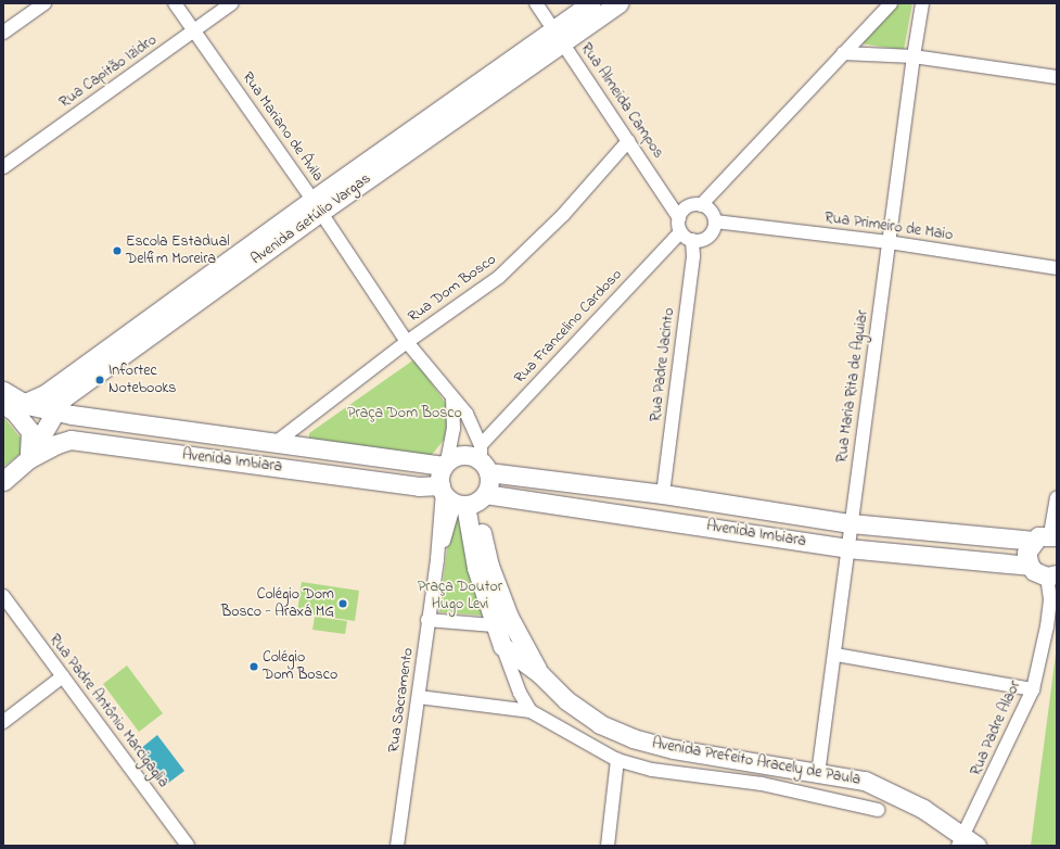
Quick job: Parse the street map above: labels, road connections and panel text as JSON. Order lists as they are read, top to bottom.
{
  "streets": {
    "main road": ["Avenida Getúlio Vargas", "Avenida Imbiara", "Avenida Prefeito Aracely de Paula"],
    "street": [
      "Rua Capitão Izidro",
      "Rua Almeida Campos",
      "Rua Mariano de Ávila",
      "Rua Primeiro de Maio",
      "Rua Dom Bosco",
      "Rua Francelino Cardoso",
      "Rua Padre Jacinto",
      "Rua Maria Rita de Aguiar",
      "Rua Sacramento",
      "Rua Padre Antônio Marcigaglia",
      "Rua Padre Alaor"
    ]
  },
  "crossings": [
    ["Rua Capitão Izidro", "Rua Mariano de Ávila"],
    ["Rua Almeida Campos", "Avenida Getúlio Vargas"],
    ["Rua Almeida Campos", "Rua Primeiro de Maio"],
    ["Rua Almeida Campos", "Rua Dom Bosco"],
    ["Rua Almeida Campos", "Rua Francelino Cardoso"],
    ["Rua Almeida Campos", "Rua Padre Jacinto"],
    ["Rua Mariano de Ávila", "Avenida Getúlio Vargas"],
    ["Rua Mariano de Ávila", "Rua Dom Bosco"],
    ["Rua Mariano de Ávila", "Rua Francelino Cardoso"],
    ["Rua Mariano de Ávila", "Avenida Imbiara"],
    ["Avenida Getúlio Vargas", "Avenida Imbiara"],
    ["Rua Primeiro de Maio", "Rua Francelino Cardoso"],
    ["Rua Primeiro de Maio", "Rua Padre Jacinto"],
    ["Rua Primeiro de Maio", "Rua Maria Rita de Aguiar"],
    ["Rua Dom Bosco", "Avenida Imbiara"],
    ["Rua Francelino Cardoso", "Rua Padre Jacinto"],
    ["Rua Francelino Cardoso", "Avenida Imbiara"],
    ["Rua Padre Jacinto", "Avenida Imbiara"],
    ["Rua Maria Rita de Aguiar", "Avenida Imbiara"],
    ["Rua Maria Rita de Aguiar", "Avenida Prefeito Aracely de Paula"],
    ["Avenida Imbiara", "Rua Sacramento"],
    ["Avenida Imbiara", "Avenida Prefeito Aracely de Paula"],
    ["Rua Sacramento", "Avenida Prefeito Aracely de Paula"],
    ["Rua Padre Alaor", "Avenida Prefeito Aracely de Paula"]
  ],
  "parks": ["Praça Dom Bosco", "Praça Doutor Hugo Levi"],
  "places": [
    "Escola Estadual Delfim Moreira",
    "Infortec Notebooks",
    "Colégio Dom Bosco - Araxá MG",
    "Colégio Dom Bosco"
  ]
}
